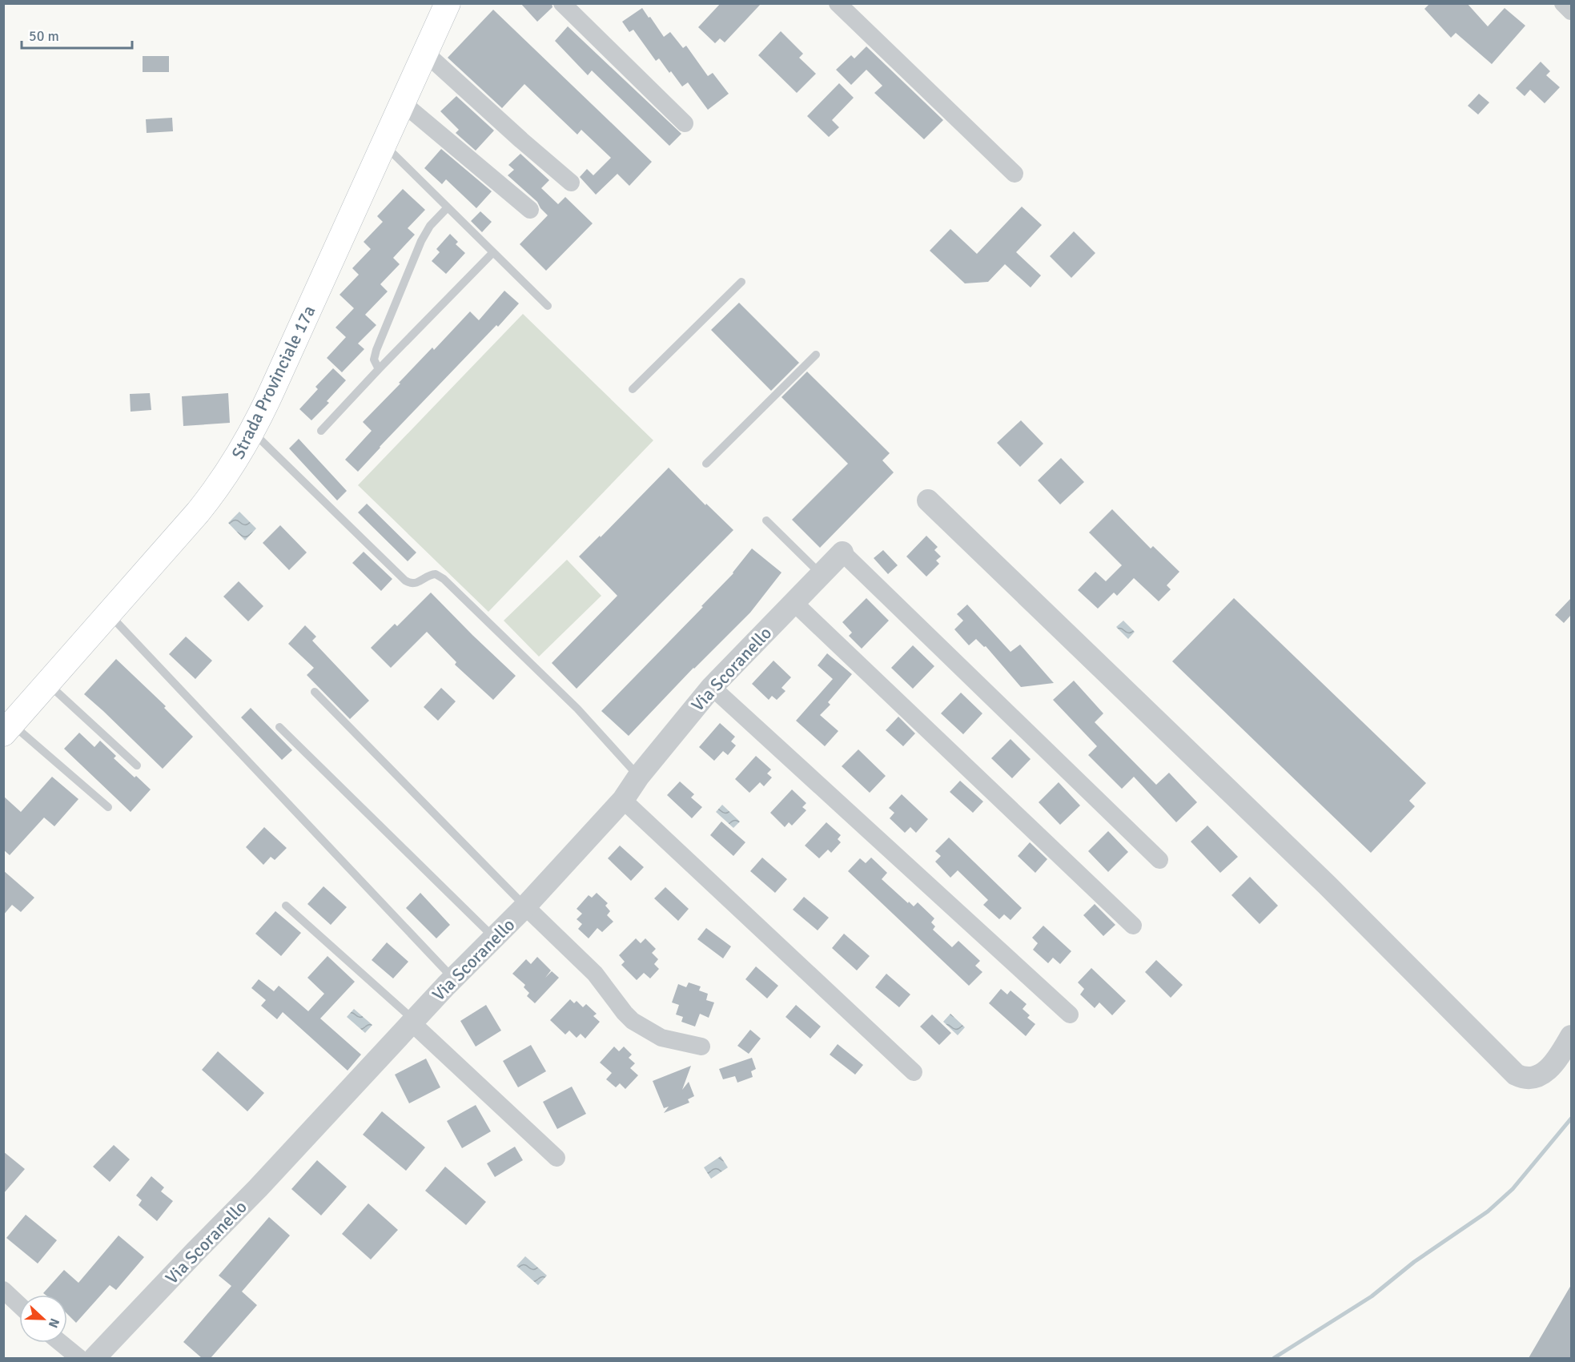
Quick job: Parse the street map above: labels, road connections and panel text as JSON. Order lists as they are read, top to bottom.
{
  "streets": {
    "main road": ["Strada Provinciale 17a"],
    "street": ["Via Scoranello"]
  },
  "scale_bar": "50 m",
  "north": "right"
}
